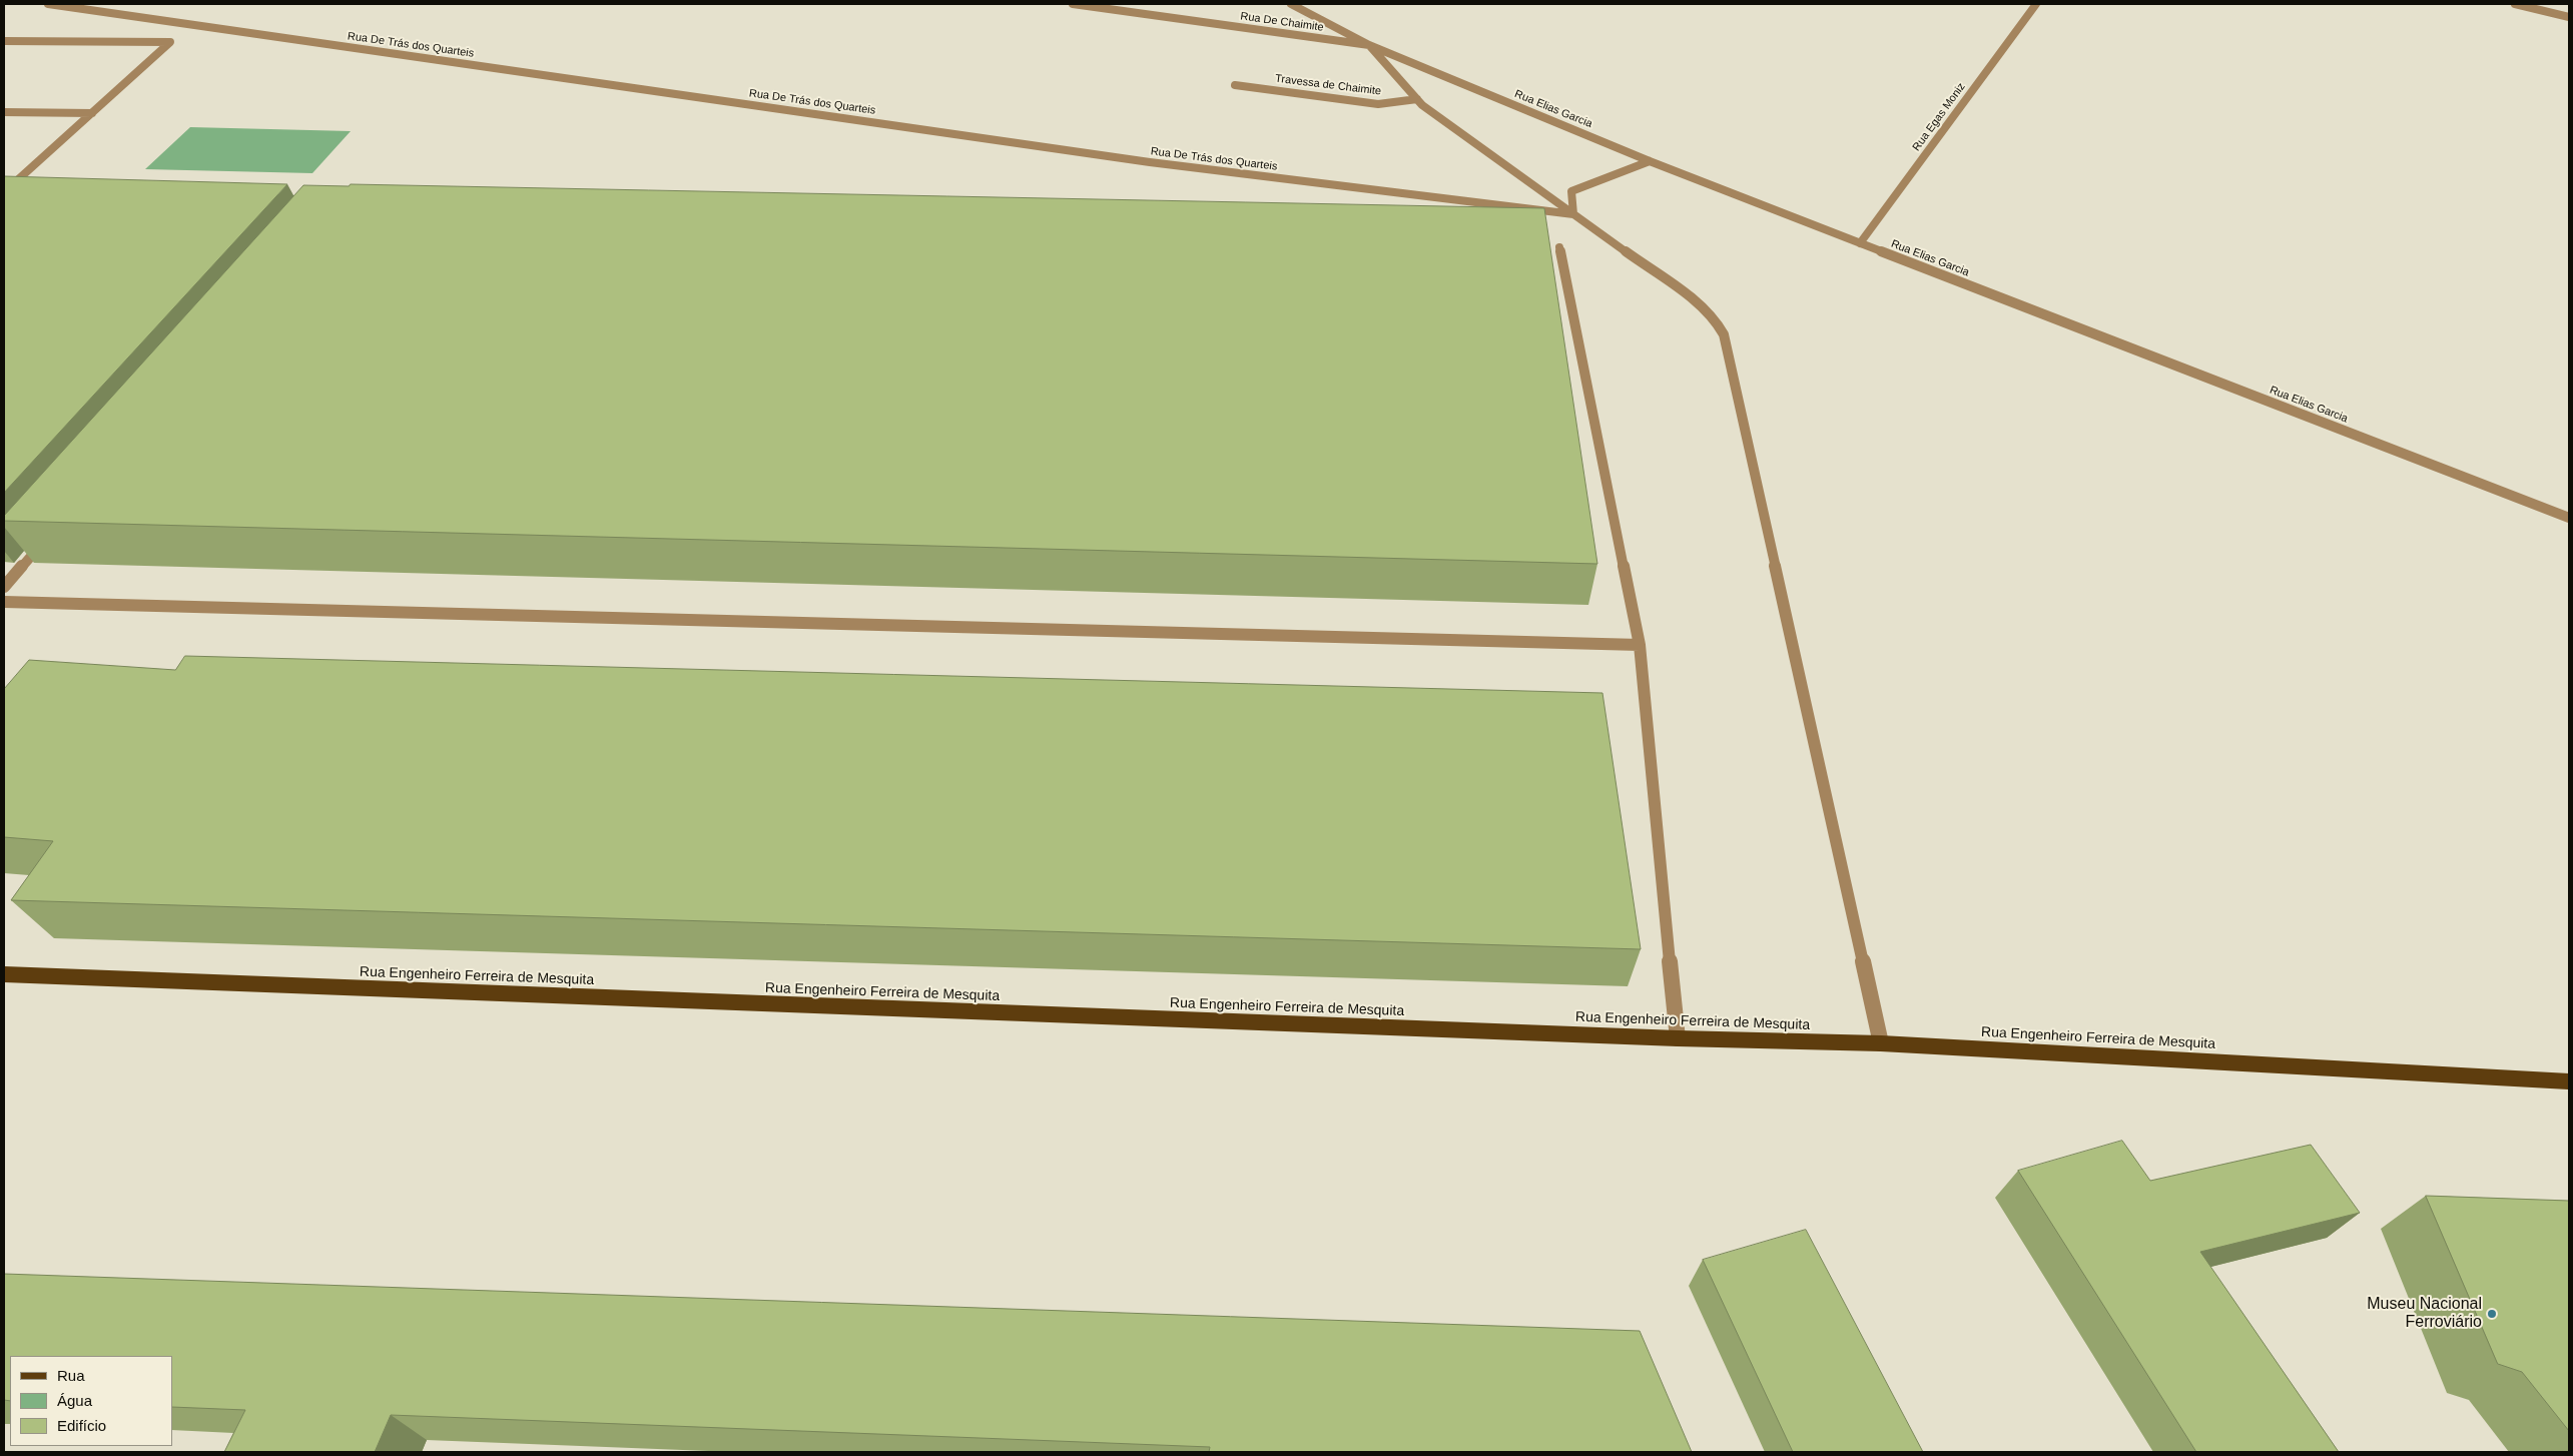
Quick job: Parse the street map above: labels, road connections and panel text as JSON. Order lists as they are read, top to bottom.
{
  "streets": {
    "main road": ["Rua Engenheiro Ferreira de Mesquita"],
    "street": [
      "Rua De Chaimite",
      "Rua De Trás dos Quarteis",
      "Travessa de Chaimite",
      "Rua Elias Garcia",
      "Rua Egas Moniz"
    ]
  },
  "crossings": [
    ["Rua De Chaimite", "Rua Elias Garcia"],
    ["Rua Elias Garcia", "Rua Egas Moniz"]
  ],
  "places": ["Museu Nacional Ferroviário"],
  "legend": ["Rua", "Água", "Edifício"]
}
